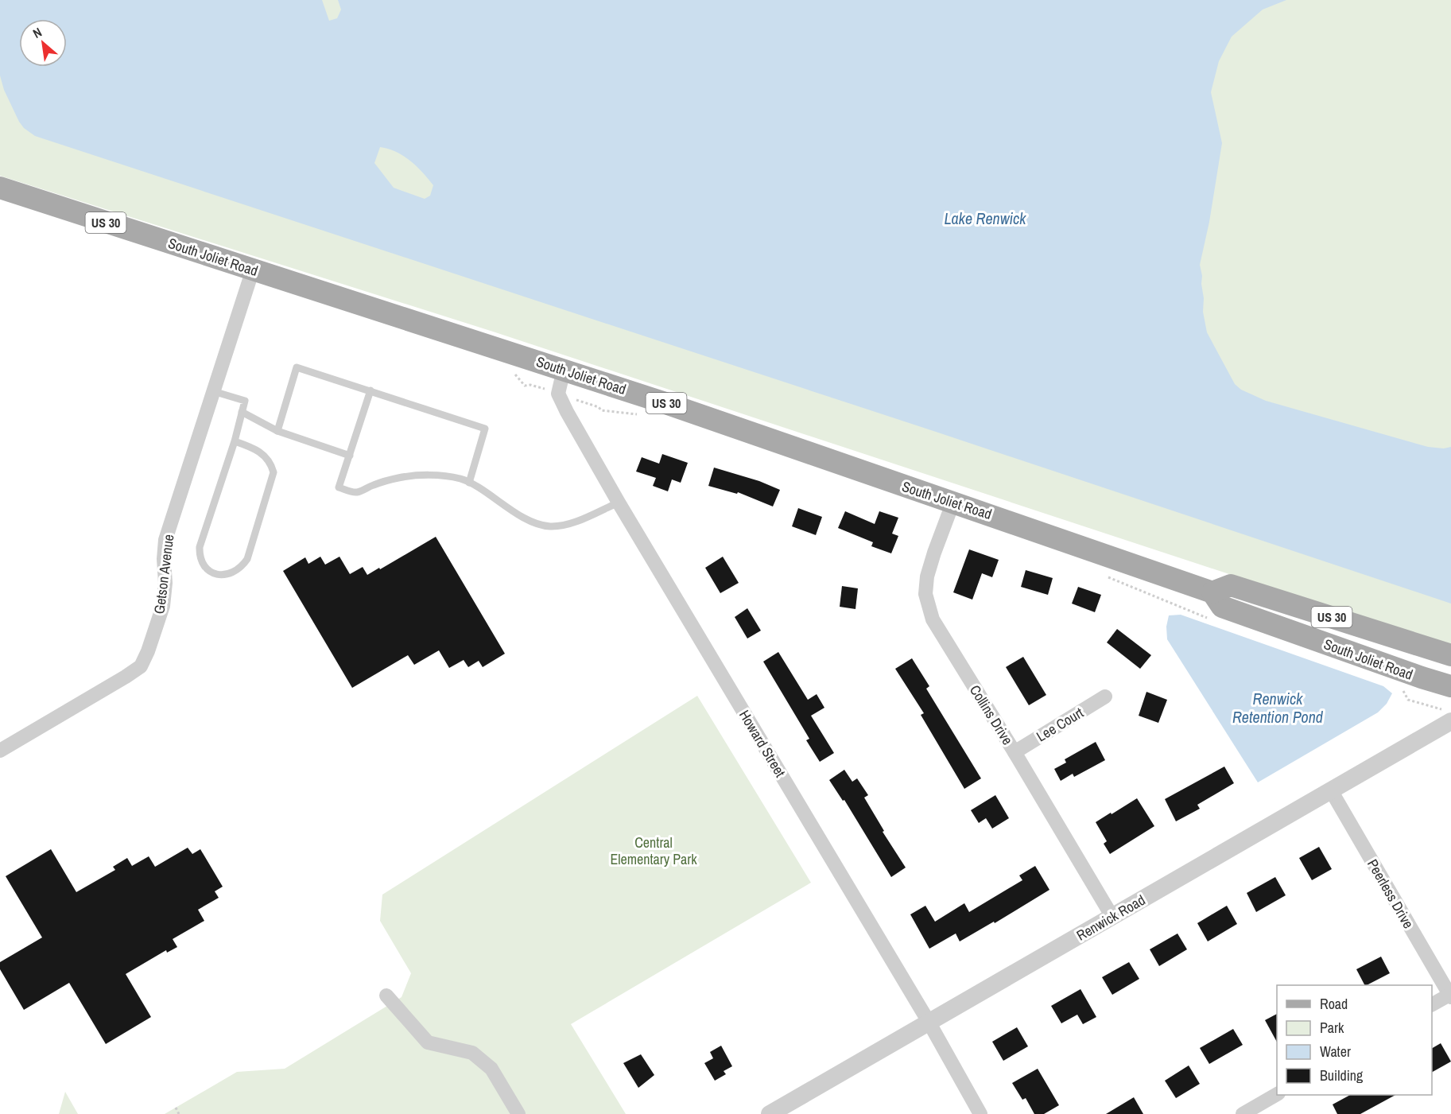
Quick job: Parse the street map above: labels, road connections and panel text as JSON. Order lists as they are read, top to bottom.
{
  "streets": {
    "main road": ["US 30", "South Joliet Road"],
    "street": [
      "Getson Avenue",
      "Collins Drive",
      "Lee Court",
      "Howard Street",
      "Peerless Drive",
      "Renwick Road"
    ]
  },
  "crossings": [
    ["South Joliet Road", "Getson Avenue"],
    ["South Joliet Road", "Collins Drive"],
    ["South Joliet Road", "Howard Street"],
    ["Collins Drive", "Lee Court"],
    ["Collins Drive", "Renwick Road"],
    ["Howard Street", "Renwick Road"],
    ["Peerless Drive", "Renwick Road"]
  ],
  "water": ["Lake Renwick", "Renwick Retention Pond"],
  "parks": ["Central Elementary Park"],
  "legend": [
    "Road",
    "Park",
    "Water",
    "Building"
  ],
  "north": "top left"
}
